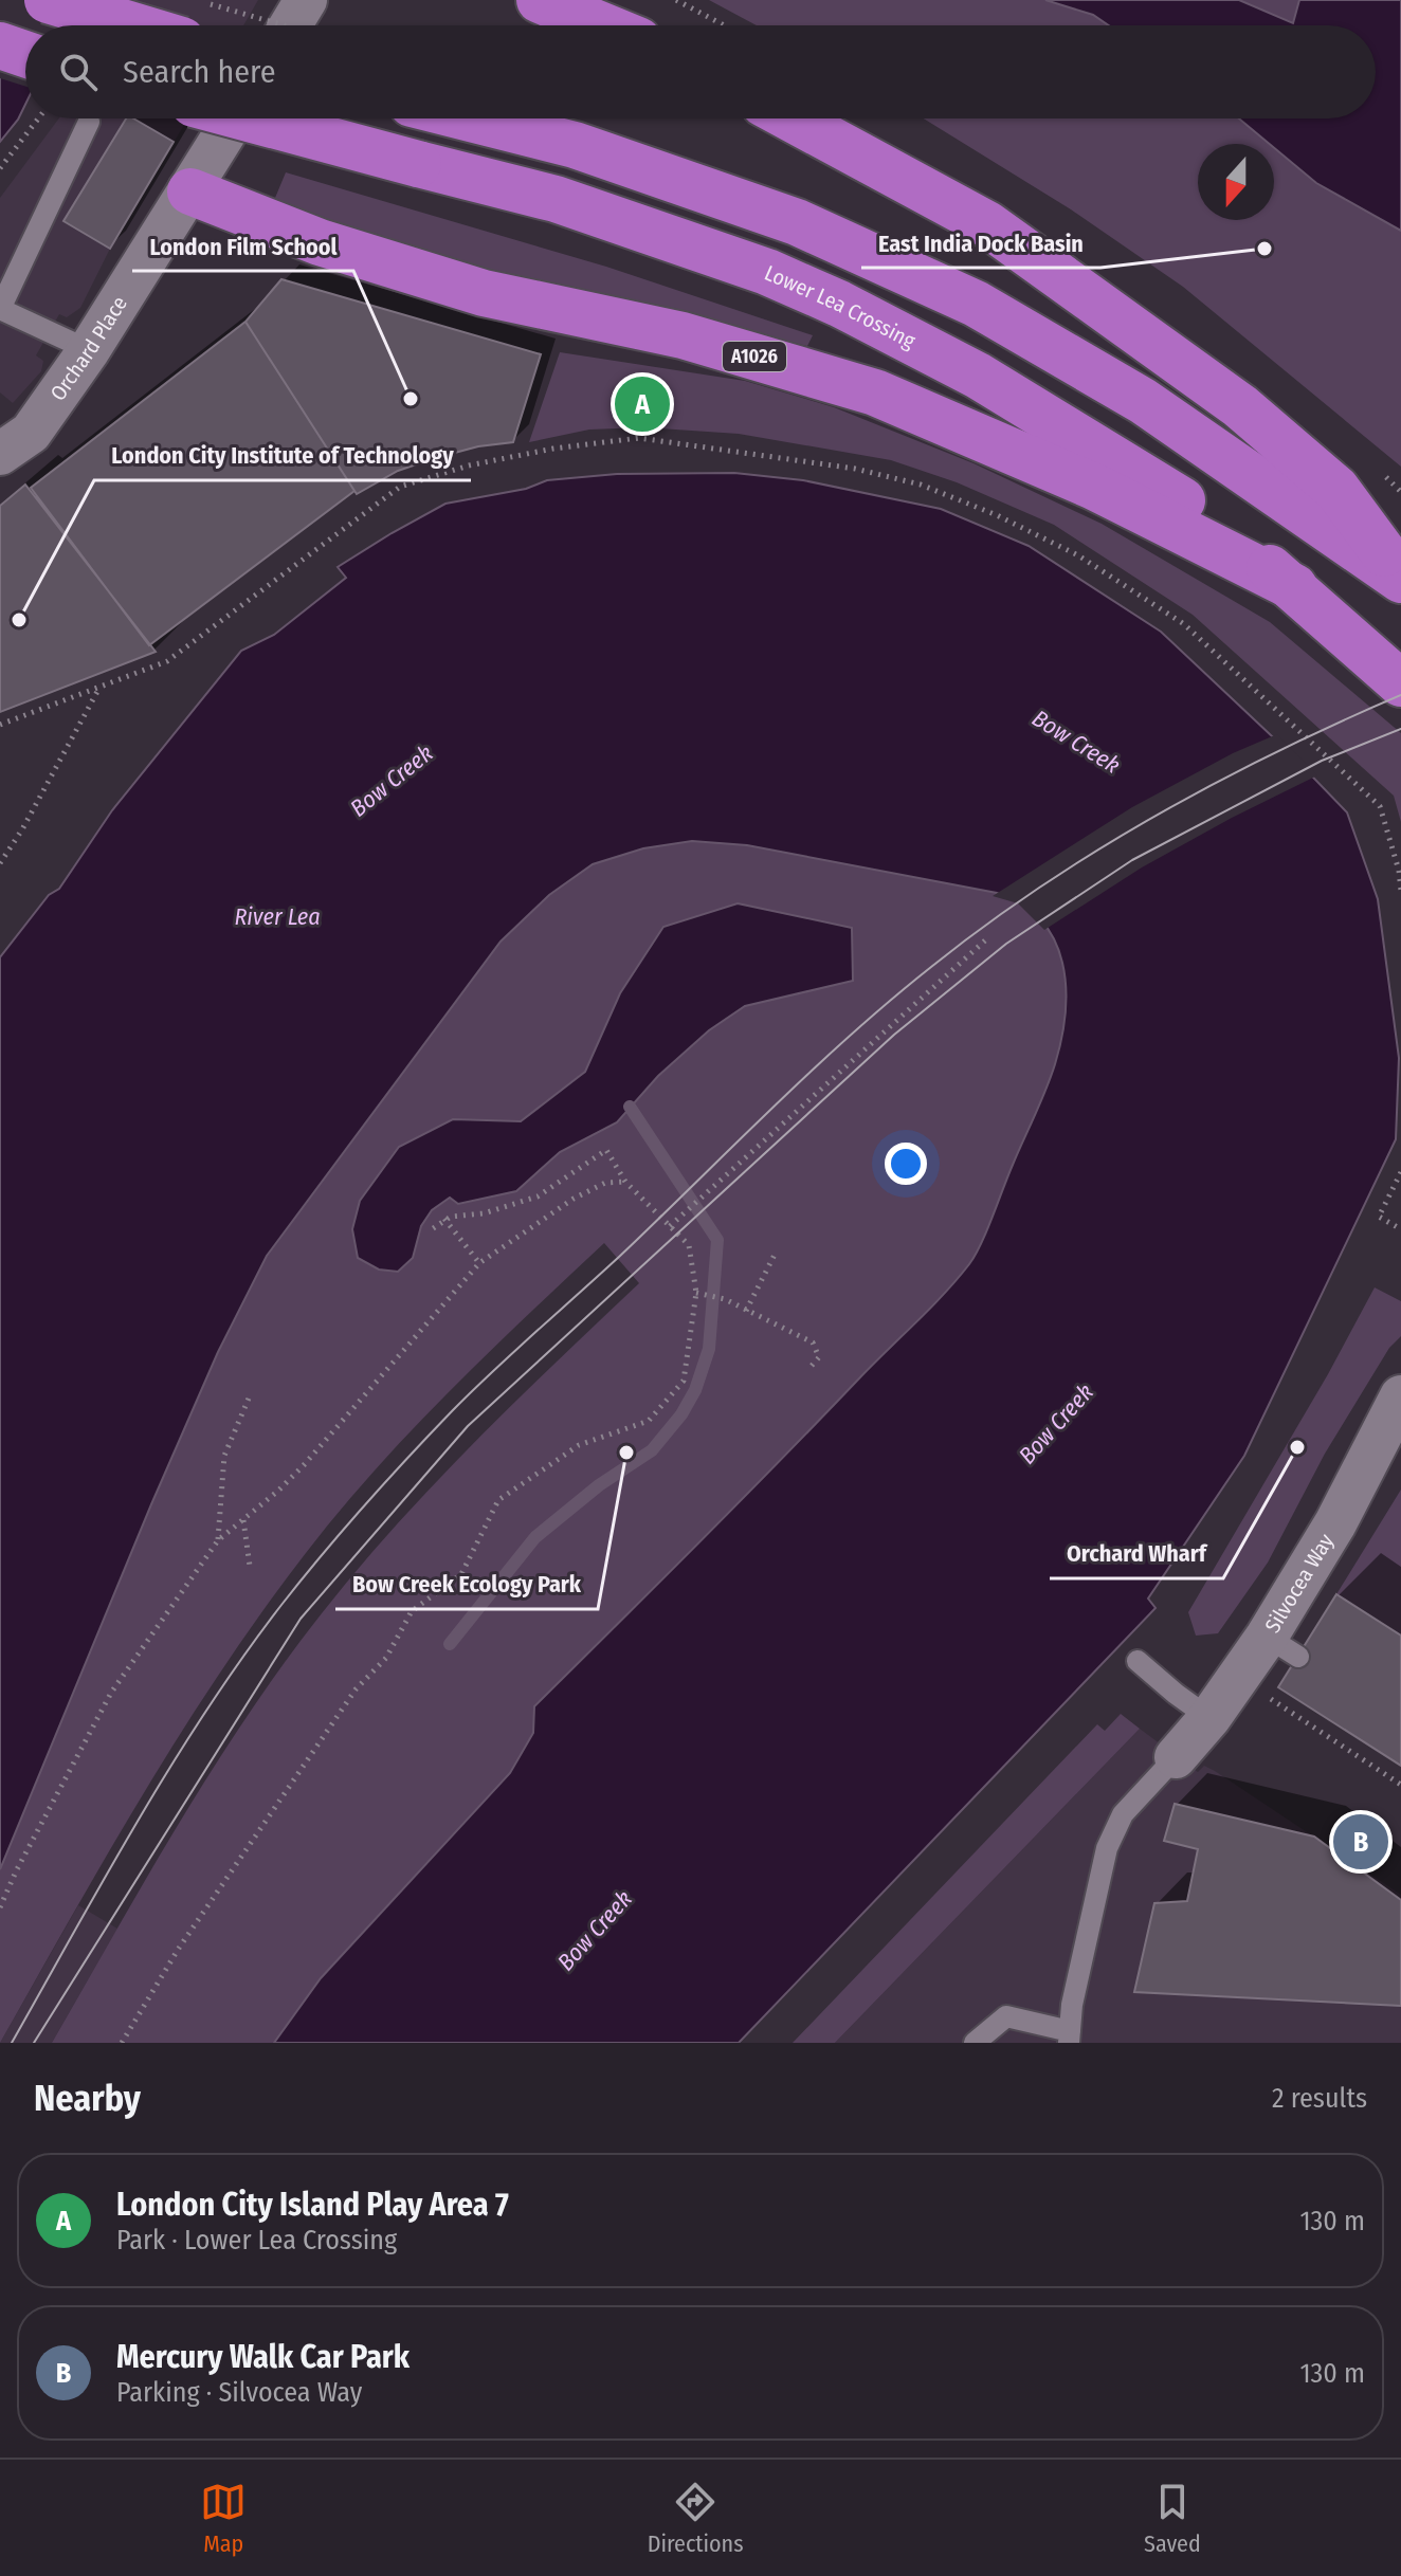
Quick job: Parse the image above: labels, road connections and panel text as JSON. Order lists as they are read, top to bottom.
{
  "streets": {
    "highway": ["Lower Lea Crossing", "A1026"],
    "street": ["Orchard Place", "Silvocea Way"]
  },
  "crossings": [
    ["Lower Lea Crossing", "A1026"],
    ["Orchard Place", "A1026"]
  ],
  "water": ["Bow Creek", "River Lea"],
  "places": [
    "East India Dock Basin",
    "London Film School",
    "London City Institute of Technology",
    "Orchard Wharf",
    "Bow Creek Ecology Park"
  ],
  "north": "bottom",
  "page": {
    "search": "Search here",
    "pins": ["A", "B"],
    "heading": ["Nearby", "2 results"],
    "list": [
      {
        "mark": "A",
        "name": "London City Island Play Area 7",
        "note": "Park · Lower Lea Crossing",
        "value": "130 m"
      },
      {
        "mark": "B",
        "name": "Mercury Walk Car Park",
        "note": "Parking · Silvocea Way",
        "value": "130 m"
      }
    ],
    "nav": ["Map", "Directions", "Saved"]
  }
}
